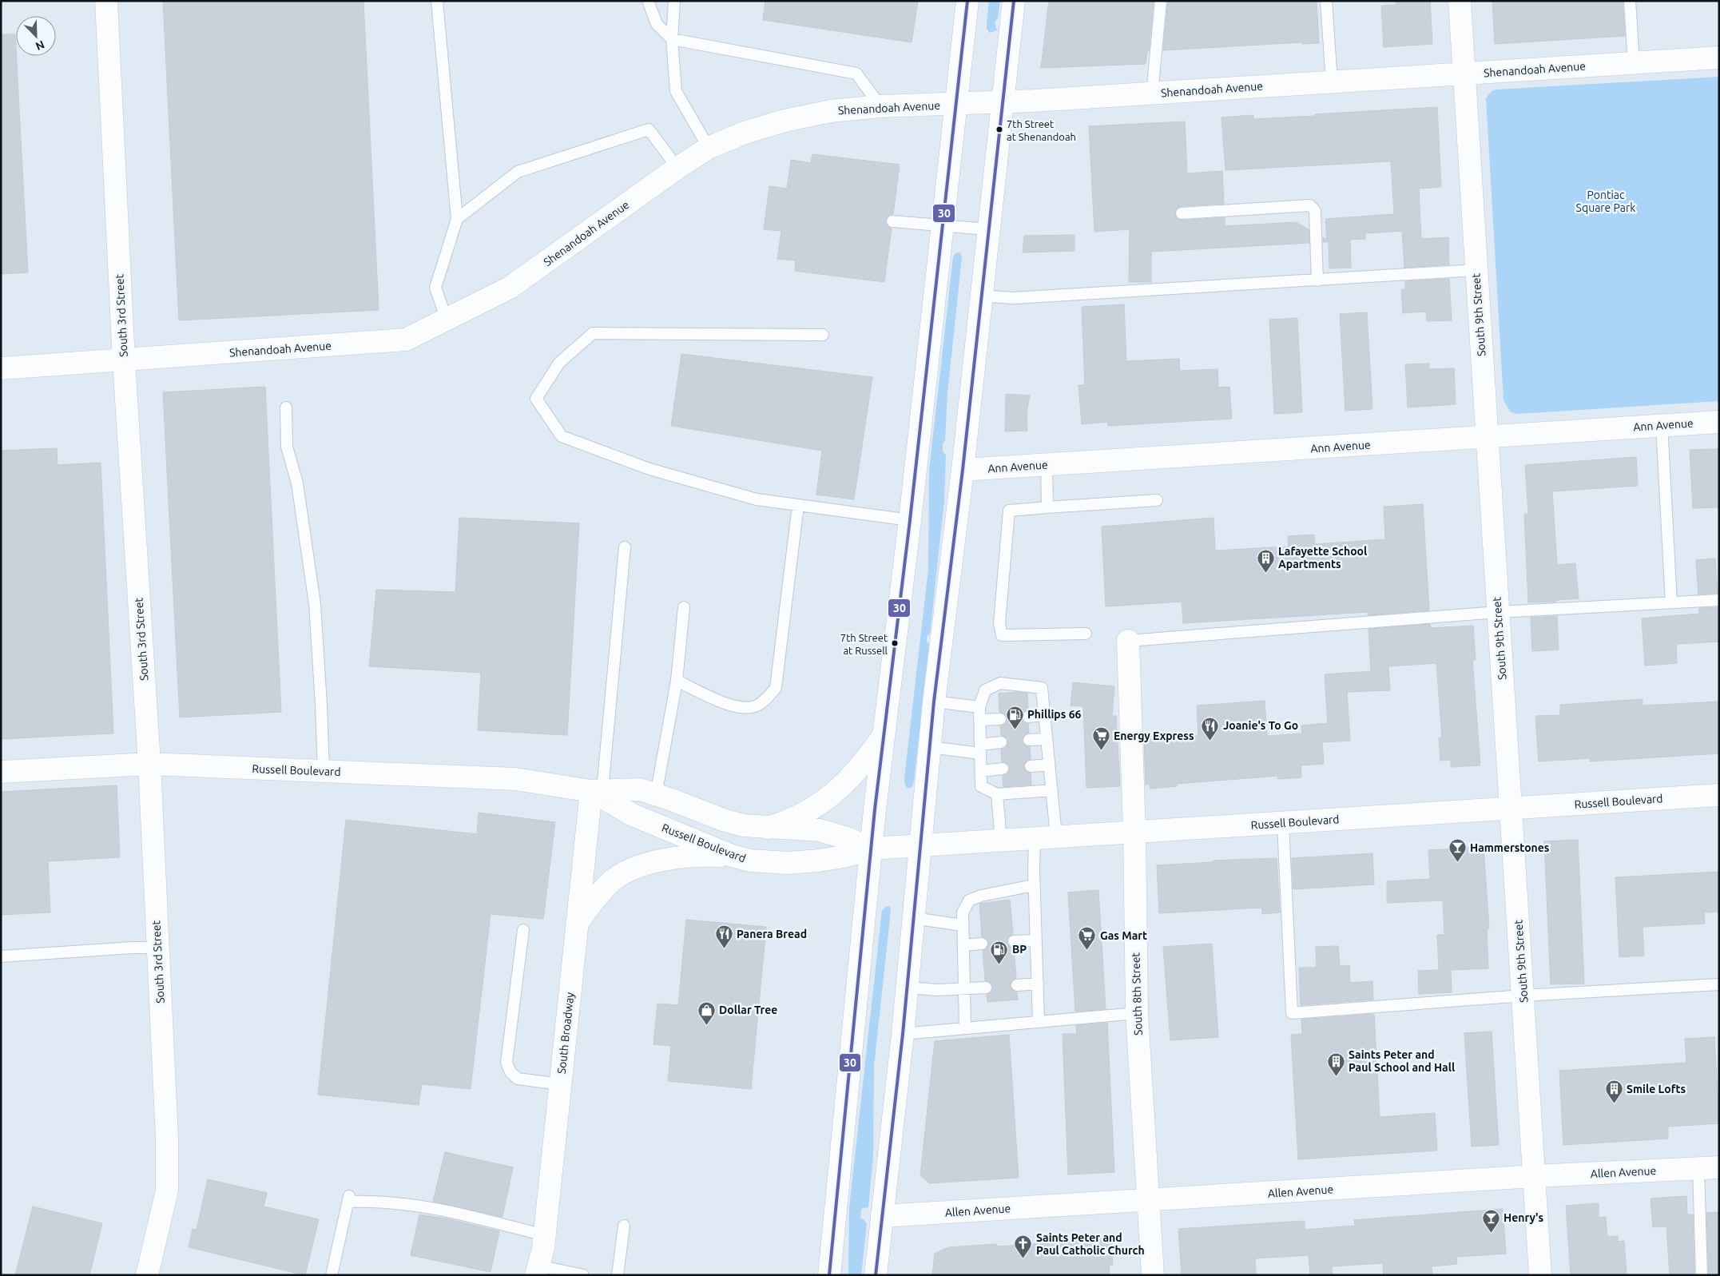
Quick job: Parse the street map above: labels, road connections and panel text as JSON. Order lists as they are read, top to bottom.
{
  "streets": {
    "street": [
      "Shenandoah Avenue",
      "South 9th Street",
      "South 3rd Street",
      "Ann Avenue",
      "Russell Boulevard",
      "South 8th Street",
      "South Broadway",
      "Allen Avenue"
    ]
  },
  "crossings": [
    ["Shenandoah Avenue", "South 9th Street"],
    ["Shenandoah Avenue", "South 3rd Street"],
    ["South 9th Street", "Ann Avenue"],
    ["South 9th Street", "Russell Boulevard"],
    ["South 9th Street", "Allen Avenue"],
    ["South 3rd Street", "Russell Boulevard"],
    ["Russell Boulevard", "South 8th Street"],
    ["Russell Boulevard", "South Broadway"],
    ["South 8th Street", "Allen Avenue"]
  ],
  "parks": ["Pontiac Square Park"],
  "places": {
    "other": ["7th Street at Shenandoah", "7th Street at Russell"],
    "building": ["Lafayette School Apartments", "Saints Peter and Paul School and Hall", "Smile Lofts"],
    "fuel station": ["Phillips 66", "BP"],
    "restaurant": ["Joanie's To Go", "Panera Bread"],
    "supermarket": ["Energy Express", "Gas Mart"],
    "bar": ["Hammerstones", "Henry's"],
    "shop": ["Dollar Tree"],
    "church": ["Saints Peter and Paul Catholic Church"]
  },
  "lines": ["transit line 30"],
  "north": "bottom right"
}
